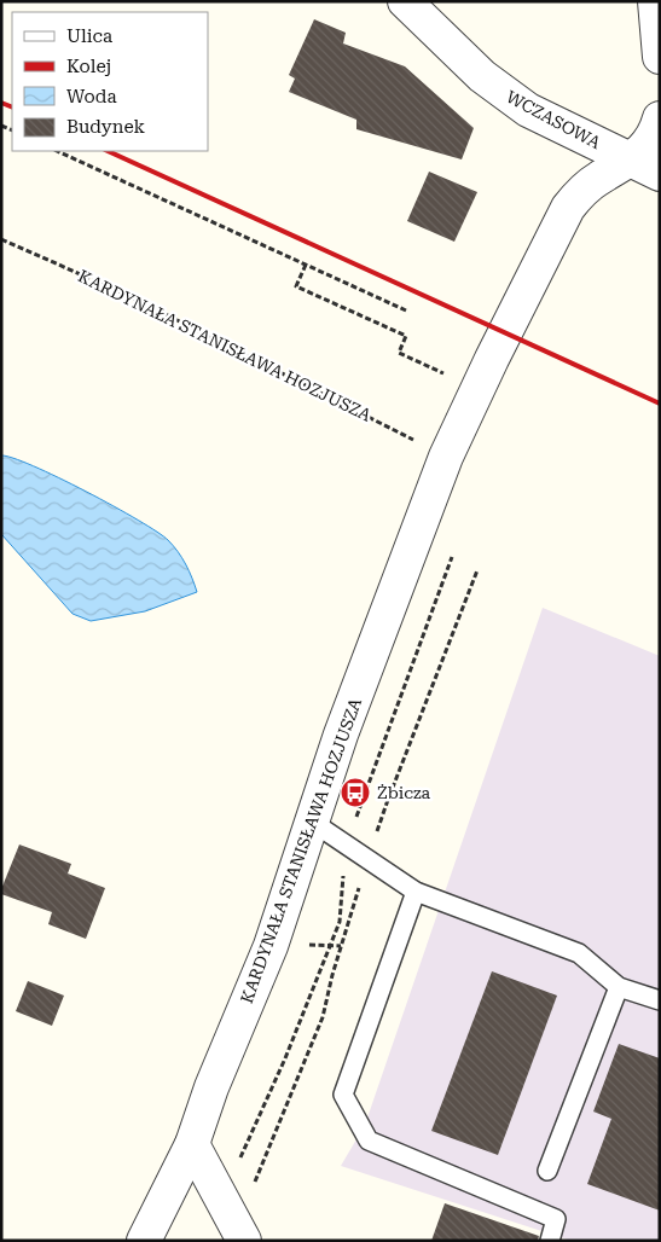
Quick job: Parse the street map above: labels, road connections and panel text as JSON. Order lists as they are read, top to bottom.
{
  "streets": {
    "street": ["WCZASOWA", "KARDYNAŁA STANISŁAWA HOZJUSZA"]
  },
  "crossings": [
    ["WCZASOWA", "KARDYNAŁA STANISŁAWA HOZJUSZA"]
  ],
  "places": {
    "bus stop": ["Żbicza"]
  },
  "legend": [
    "Ulica",
    "Kolej",
    "Woda",
    "Budynek"
  ]
}
